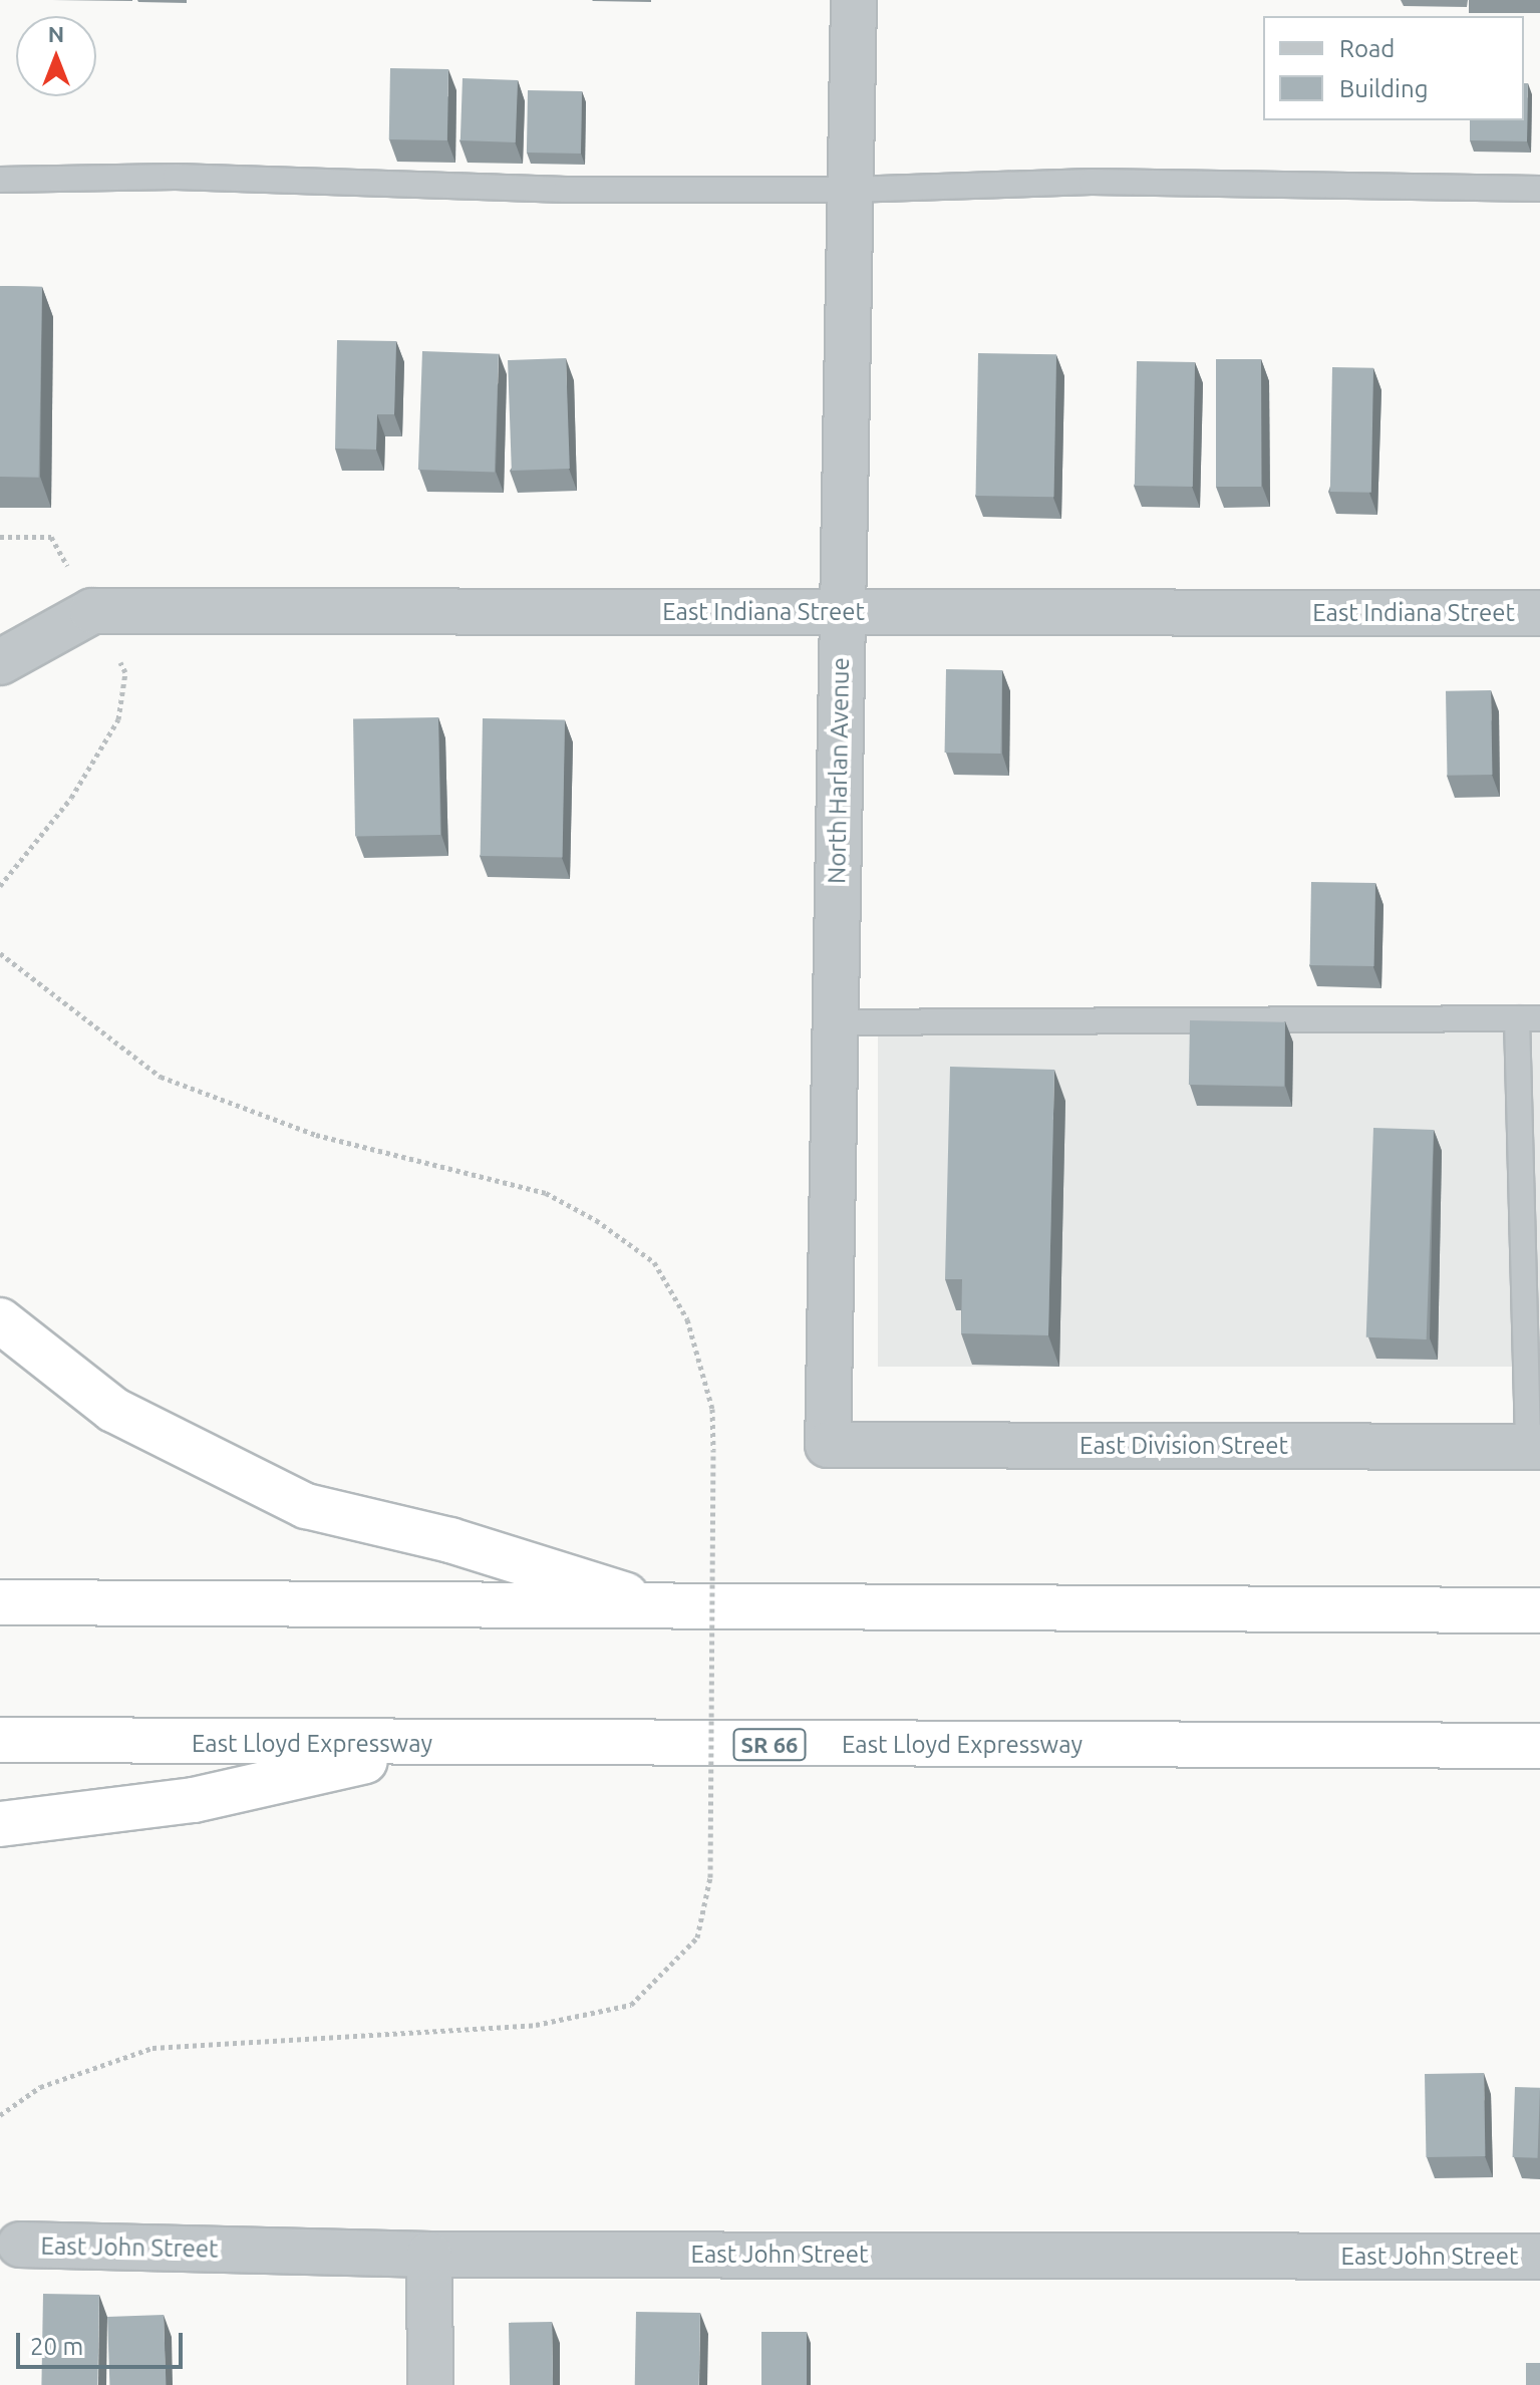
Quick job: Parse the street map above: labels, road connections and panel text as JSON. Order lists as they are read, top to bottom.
{
  "streets": {
    "highway": ["East Lloyd Expressway", "SR 66"],
    "street": [
      "East Indiana Street",
      "North Harlan Avenue",
      "East Division Street",
      "East John Street"
    ]
  },
  "crossings": [
    ["East Indiana Street", "North Harlan Avenue"],
    ["North Harlan Avenue", "East Division Street"]
  ],
  "legend": ["Road", "Building"],
  "scale_bar": "20 m",
  "north": "top"
}
